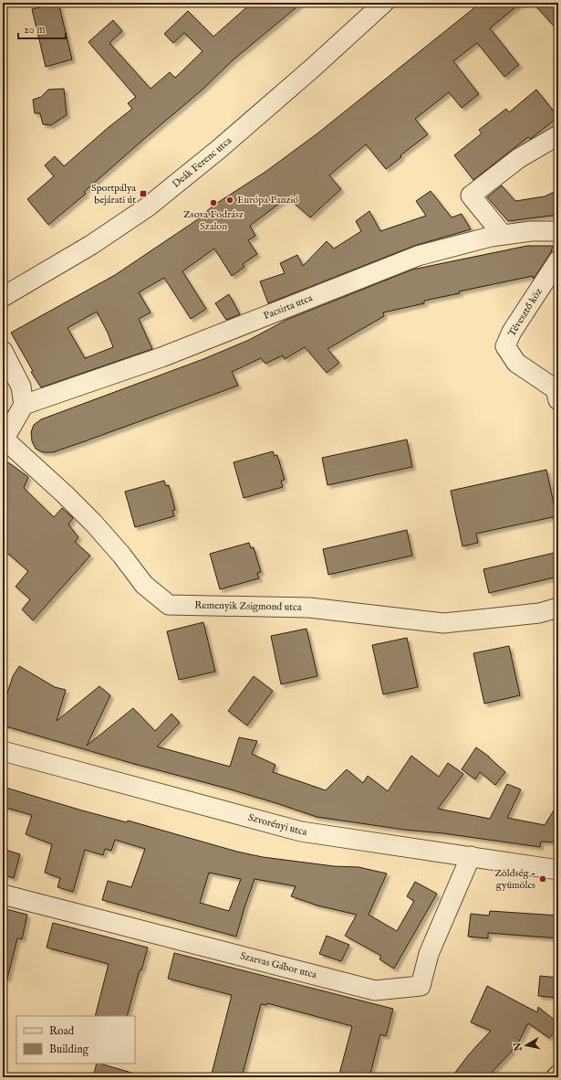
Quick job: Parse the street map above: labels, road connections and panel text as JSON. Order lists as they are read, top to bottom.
{
  "streets": {
    "street": [
      "Deák Ferenc utca",
      "Pacsirta utca",
      "Tévesztő köz",
      "Remenyik Zsigmond utca",
      "Szvorényi utca",
      "Szarvas Gábor utca"
    ]
  },
  "crossings": [
    ["Szvorényi utca", "Szarvas Gábor utca"]
  ],
  "places": {
    "transit": ["Sportpálya bejárati út"],
    "other": ["Európa Panzió", "Zsova Fodrász Szalon", "Zöldség - gyümölcs"]
  },
  "legend": ["Road", "Building"],
  "scale_bar": "20 m",
  "north": "left"
}
